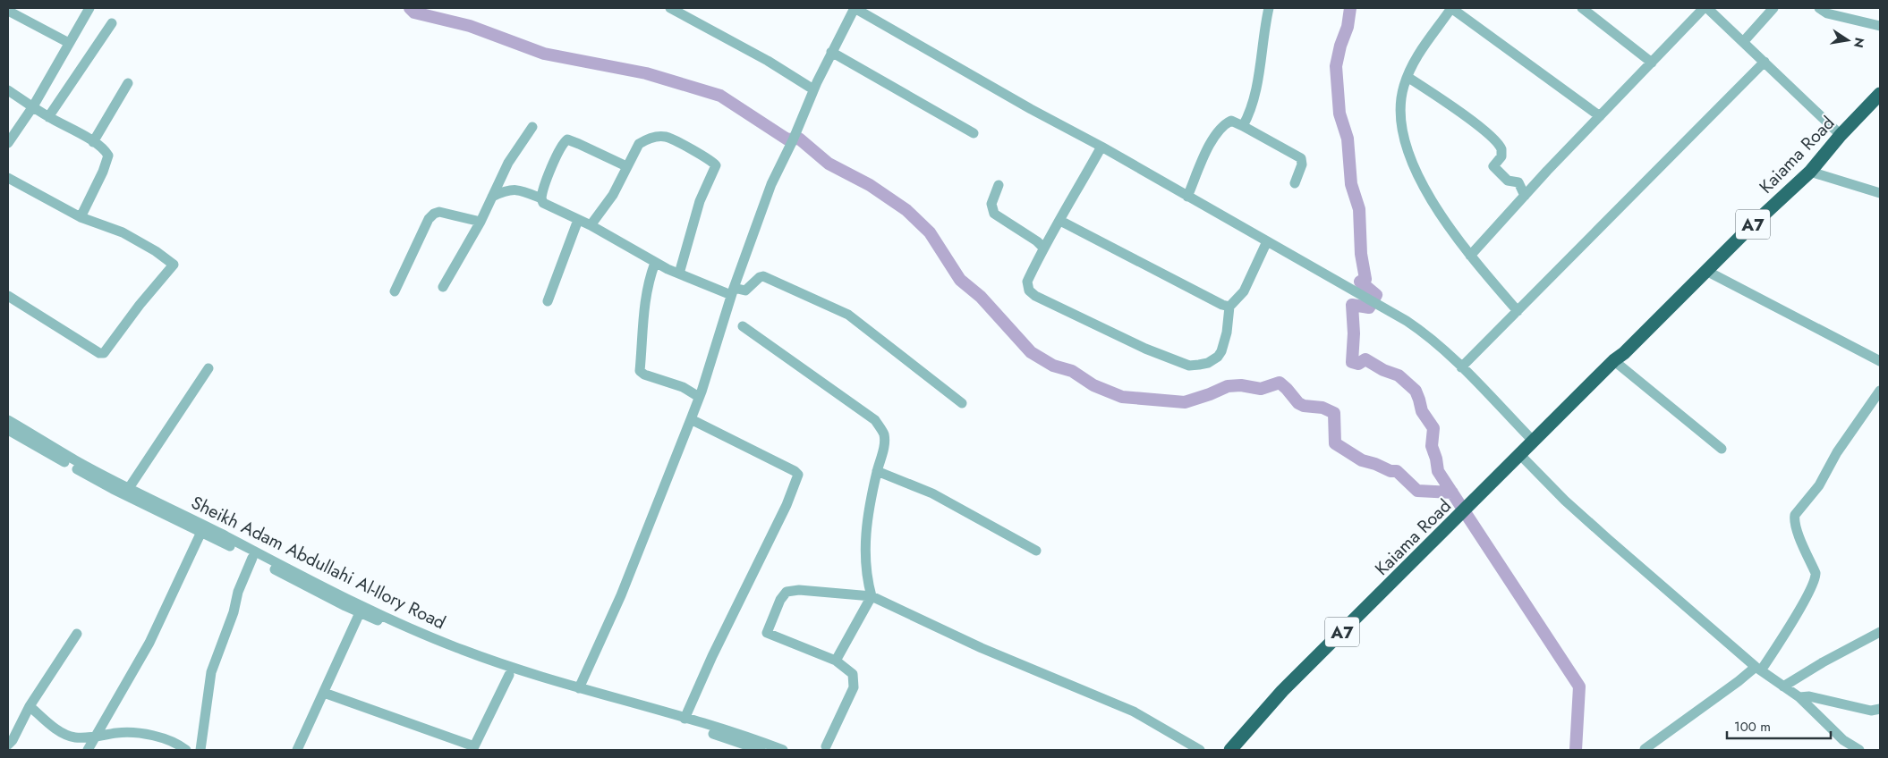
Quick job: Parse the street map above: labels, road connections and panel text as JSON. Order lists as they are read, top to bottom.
{
  "streets": {
    "highway": ["Kaiama Road", "A7"],
    "street": ["Sheikh Adam Abdullahi Al-Ilory Road"]
  },
  "scale_bar": "100 m",
  "north": "right"
}
